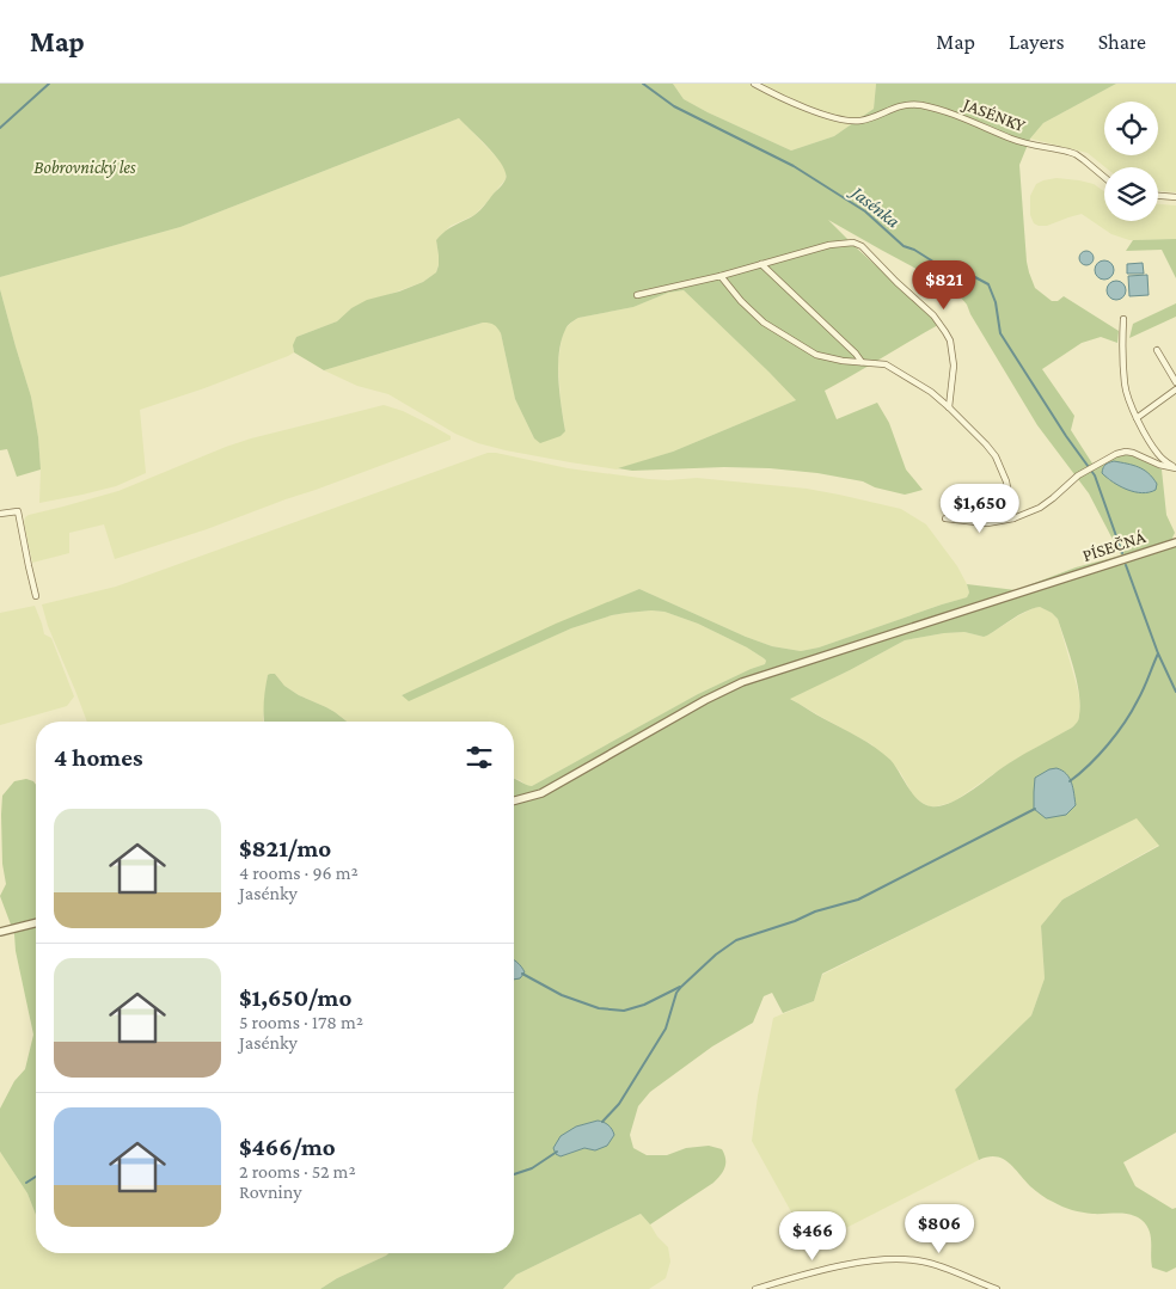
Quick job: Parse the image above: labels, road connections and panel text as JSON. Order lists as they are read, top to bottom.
{
  "streets": {
    "street": ["JASÉNKY", "PÍSEČNÁ"]
  },
  "water": ["Jasénka"],
  "parks": ["Bobrovnický les"],
  "page": {
    "header": "Map",
    "nav": ["Map", "Layers", "Share"],
    "price": [
      "$821",
      "$1,650",
      "$806",
      "$466"
    ],
    "heading": "4 homes",
    "list": [
      {
        "name": "$821/mo",
        "note": "4 rooms · 96 m² · Jasénky"
      },
      {
        "name": "$1,650/mo",
        "note": "5 rooms · 178 m² · Jasénky"
      },
      {
        "name": "$466/mo",
        "note": "2 rooms · 52 m² · Rovniny"
      }
    ]
  }
}
